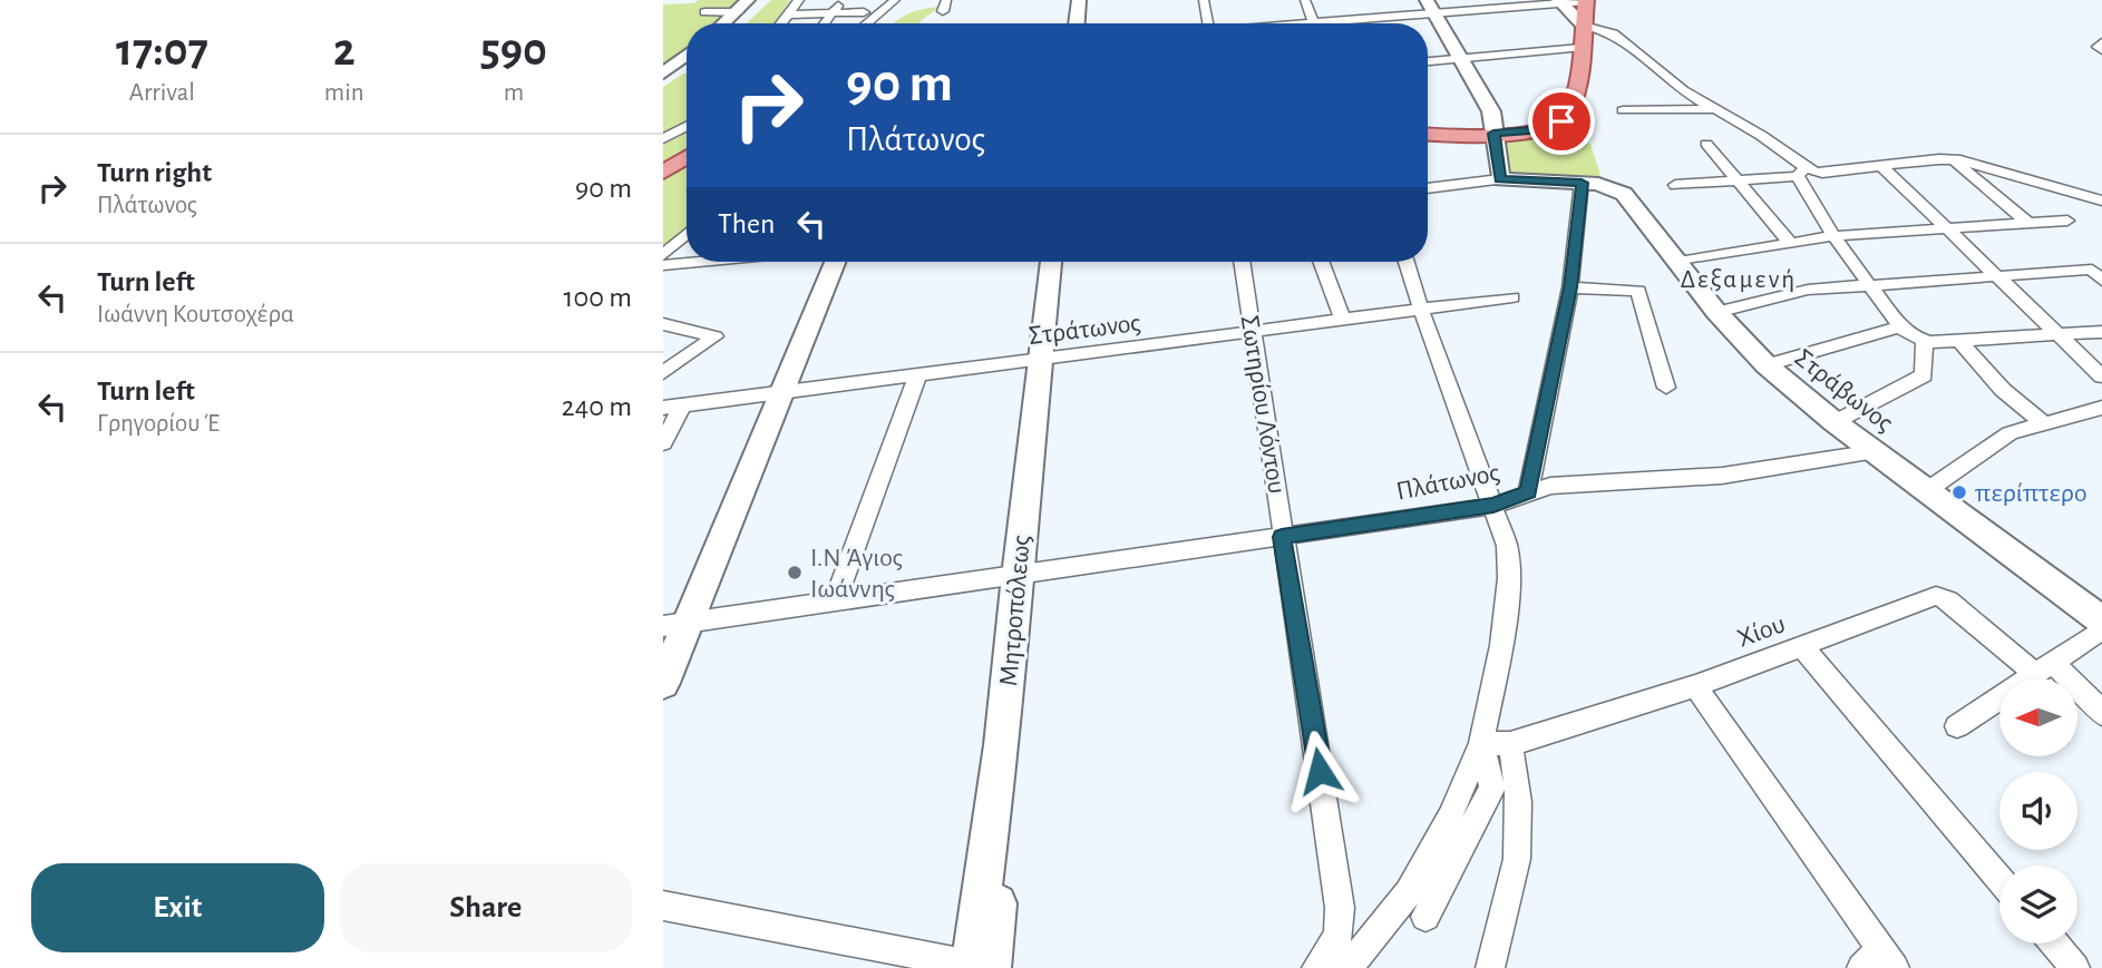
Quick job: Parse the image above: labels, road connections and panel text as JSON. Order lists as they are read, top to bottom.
{
  "streets": {
    "street": [
      "Στράτωνος",
      "Στράβωνος",
      "Σωτηρίου Λόντου",
      "Πλάτωνος",
      "Μητροπόλεως",
      "Χίου"
    ]
  },
  "crossings": [
    ["Στράτωνος", "Σωτηρίου Λόντου"],
    ["Στράτωνος", "Μητροπόλεως"],
    ["Στράβωνος", "Πλάτωνος"],
    ["Σωτηρίου Λόντου", "Πλάτωνος"],
    ["Πλάτωνος", "Μητροπόλεως"]
  ],
  "districts": ["Δεξαμενή"],
  "places": ["περίπτερο", "Ι.Ν Άγιος Ιωάννης"],
  "north": "left",
  "page": {
    "eta": [
      "17:07",
      "Arrival",
      "2",
      "min",
      "590",
      "m"
    ],
    "turn": ["90 m", "Πλάτωνος"],
    "list": [
      {
        "name": "Turn right",
        "note": "Πλάτωνος",
        "value": "90 m"
      },
      {
        "name": "Turn left",
        "note": "Ιωάννη Κουτσοχέρα",
        "value": "100 m"
      },
      {
        "name": "Turn left",
        "note": "Γρηγορίου Έ",
        "value": "240 m"
      }
    ],
    "then": "Then",
    "buttons": ["Exit", "Share"]
  }
}
